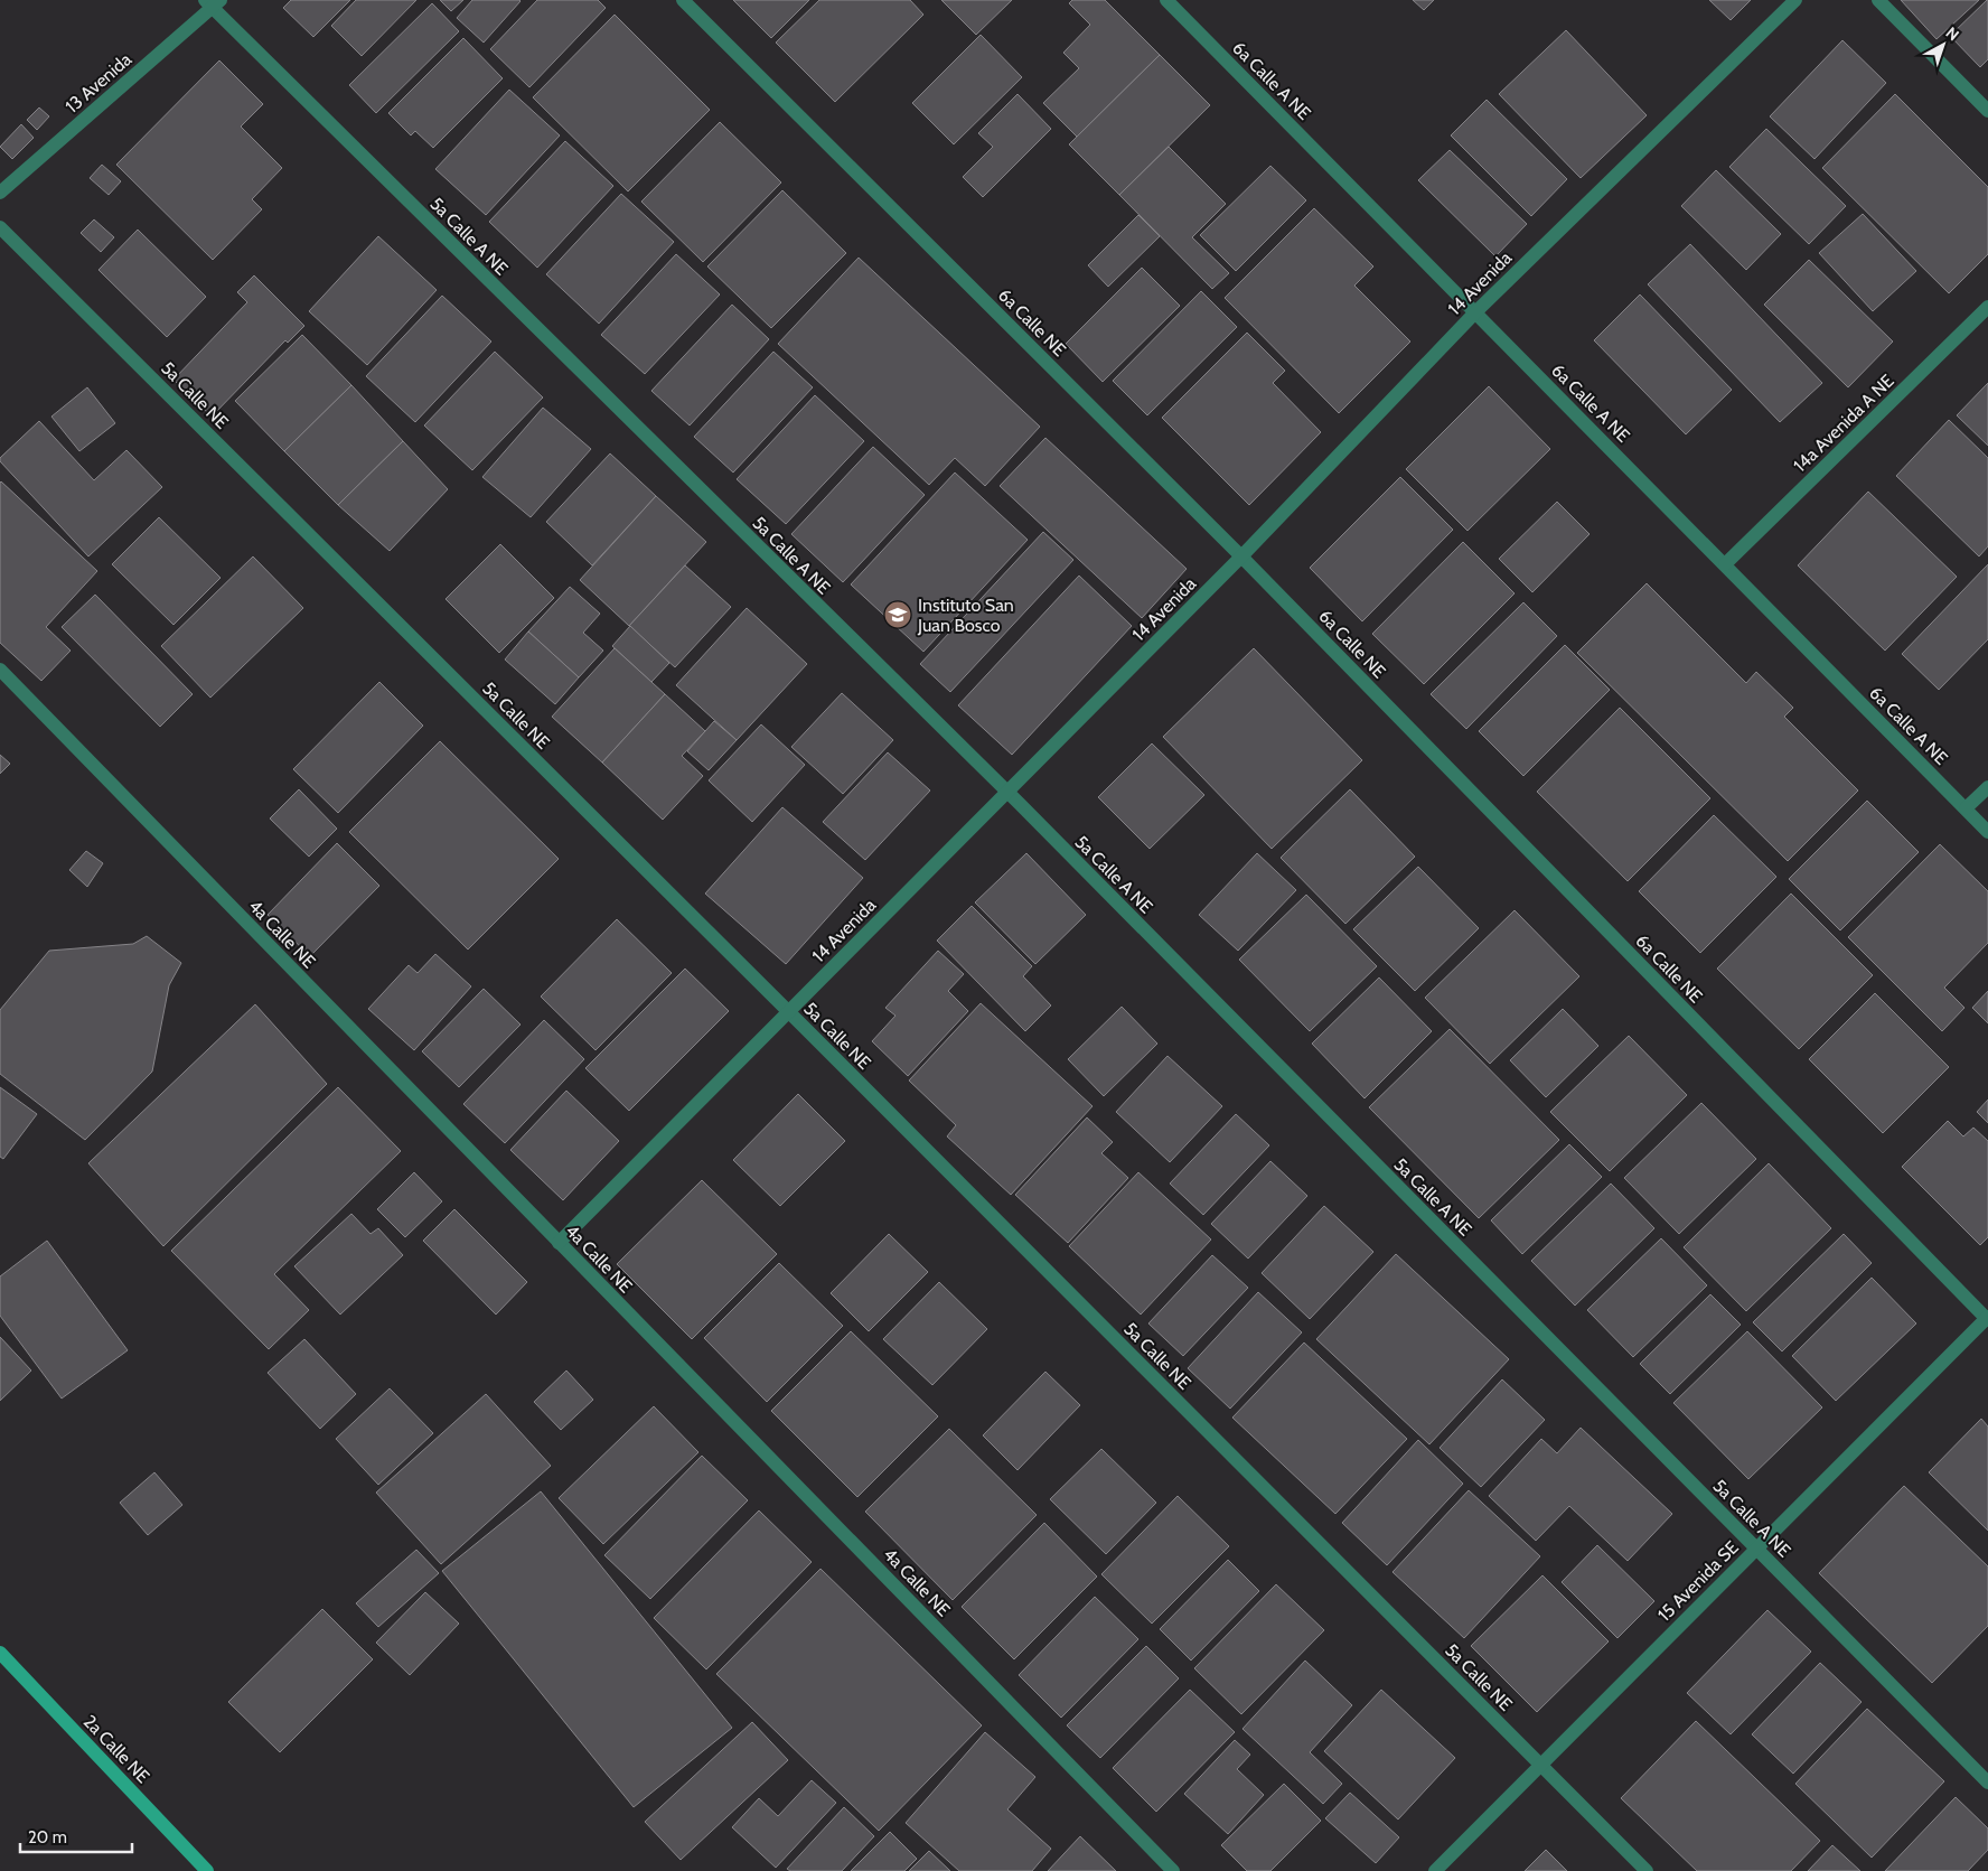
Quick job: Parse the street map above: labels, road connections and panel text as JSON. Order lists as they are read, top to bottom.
{
  "streets": {
    "main road": ["2a Calle NE"],
    "street": [
      "6a Calle A NE",
      "13 Avenida",
      "5a Calle A NE",
      "14 Avenida",
      "6a Calle NE",
      "5a Calle NE",
      "14a Avenida A NE",
      "4a Calle NE",
      "15 Avenida SE"
    ]
  },
  "crossings": [
    ["6a Calle A NE", "14 Avenida"],
    ["6a Calle A NE", "14a Avenida A NE"],
    ["13 Avenida", "5a Calle A NE"],
    ["5a Calle A NE", "14 Avenida"],
    ["5a Calle A NE", "15 Avenida SE"],
    ["14 Avenida", "6a Calle NE"],
    ["14 Avenida", "5a Calle NE"],
    ["14 Avenida", "4a Calle NE"],
    ["6a Calle NE", "15 Avenida SE"],
    ["5a Calle NE", "15 Avenida SE"]
  ],
  "places": {
    "school or university": ["Instituto San Juan Bosco"]
  },
  "scale_bar": "20 m",
  "north": "top right"
}
